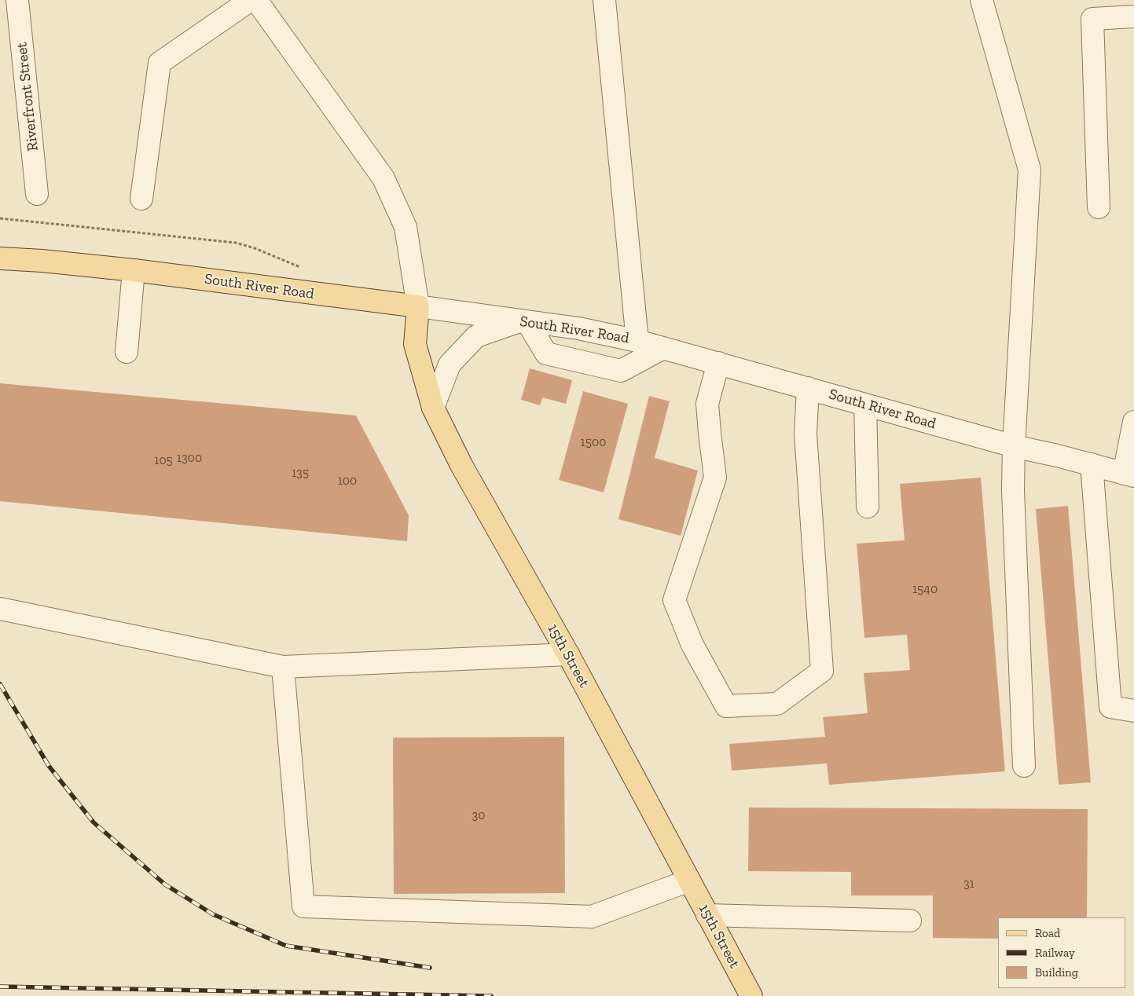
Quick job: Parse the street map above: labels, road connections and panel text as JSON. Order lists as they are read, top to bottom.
{
  "streets": {
    "main road": ["South River Road", "15th Street"],
    "street": ["Riverfront Street"]
  },
  "crossings": [
    ["South River Road", "15th Street"]
  ],
  "house_numbers": [
    "1500",
    "1300",
    "105",
    "135",
    "100",
    "1540",
    "30",
    "31"
  ],
  "legend": ["Road", "Railway", "Building"]
}
